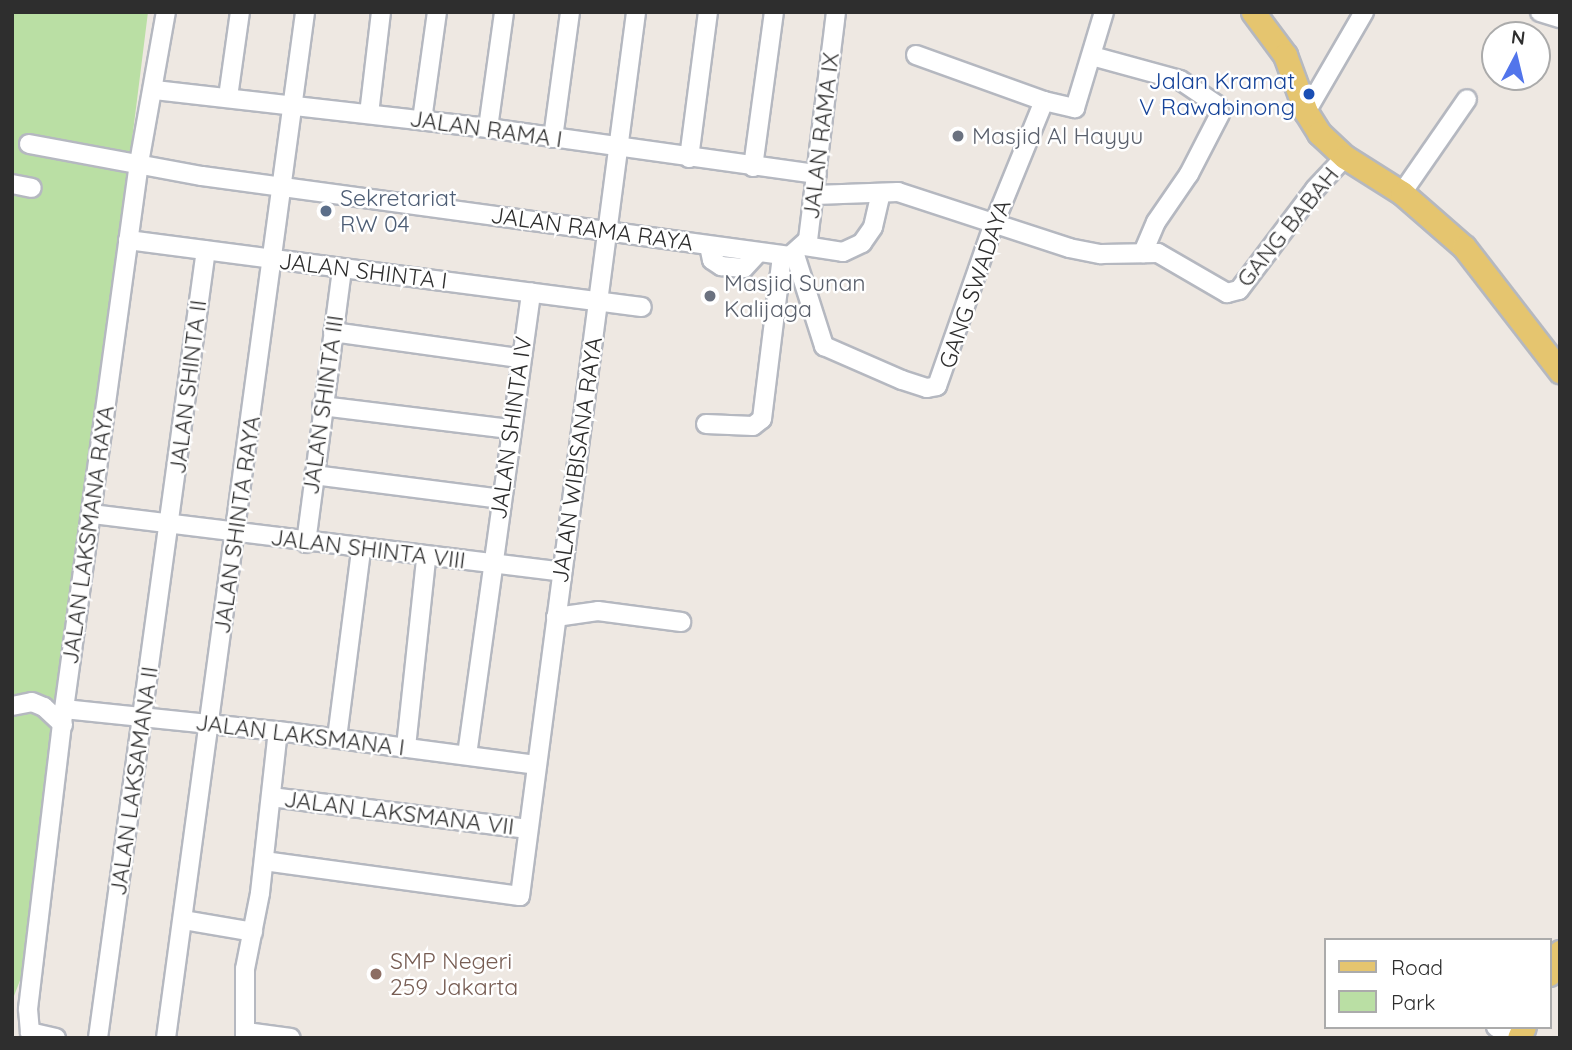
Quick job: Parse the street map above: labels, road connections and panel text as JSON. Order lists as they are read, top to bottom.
{
  "streets": {
    "street": [
      "JALAN RAMA I",
      "JALAN RAMA IX",
      "GANG BABAH",
      "JALAN RAMA RAYA",
      "JALAN SHINTA I",
      "GANG SWADAYA",
      "JALAN SHINTA II",
      "JALAN SHINTA III",
      "JALAN SHINTA IV",
      "JALAN WIBISANA RAYA",
      "JALAN SHINTA RAYA",
      "JALAN LAKSMANA RAYA",
      "JALAN SHINTA VIII",
      "JALAN LAKSMANA I",
      "JALAN LAKSAMANA II",
      "JALAN LAKSMANA VII"
    ]
  },
  "crossings": [
    ["JALAN RAMA I", "JALAN RAMA IX"],
    ["JALAN RAMA I", "JALAN WIBISANA RAYA"],
    ["JALAN RAMA I", "JALAN SHINTA RAYA"],
    ["JALAN RAMA I", "JALAN LAKSMANA RAYA"],
    ["JALAN RAMA IX", "GANG BABAH"],
    ["JALAN RAMA IX", "JALAN RAMA RAYA"],
    ["JALAN RAMA IX", "GANG SWADAYA"],
    ["GANG BABAH", "JALAN RAMA RAYA"],
    ["GANG BABAH", "GANG SWADAYA"],
    ["JALAN RAMA RAYA", "GANG SWADAYA"],
    ["JALAN RAMA RAYA", "JALAN WIBISANA RAYA"],
    ["JALAN RAMA RAYA", "JALAN SHINTA RAYA"],
    ["JALAN RAMA RAYA", "JALAN LAKSMANA RAYA"],
    ["JALAN SHINTA I", "JALAN SHINTA II"],
    ["JALAN SHINTA I", "JALAN SHINTA III"],
    ["JALAN SHINTA I", "JALAN SHINTA IV"],
    ["JALAN SHINTA I", "JALAN WIBISANA RAYA"],
    ["JALAN SHINTA I", "JALAN SHINTA RAYA"],
    ["JALAN SHINTA I", "JALAN LAKSMANA RAYA"],
    ["JALAN SHINTA II", "JALAN SHINTA VIII"],
    ["JALAN SHINTA II", "JALAN LAKSAMANA II"],
    ["JALAN SHINTA III", "JALAN SHINTA VIII"],
    ["JALAN SHINTA IV", "JALAN SHINTA VIII"],
    ["JALAN SHINTA IV", "JALAN LAKSMANA I"],
    ["JALAN WIBISANA RAYA", "JALAN SHINTA VIII"],
    ["JALAN WIBISANA RAYA", "JALAN LAKSMANA I"],
    ["JALAN WIBISANA RAYA", "JALAN LAKSMANA VII"],
    ["JALAN SHINTA RAYA", "JALAN SHINTA VIII"],
    ["JALAN SHINTA RAYA", "JALAN LAKSMANA I"],
    ["JALAN LAKSMANA RAYA", "JALAN SHINTA VIII"],
    ["JALAN LAKSMANA RAYA", "JALAN LAKSMANA I"],
    ["JALAN SHINTA VIII", "JALAN LAKSAMANA II"],
    ["JALAN LAKSMANA I", "JALAN LAKSAMANA II"]
  ],
  "places": [
    "Jalan Kramat V Rawabinong",
    "Masjid Al Hayyu",
    "Sekretariat RW 04",
    "Masjid Sunan Kalijaga",
    "SMP Negeri 259 Jakarta"
  ],
  "legend": ["Road", "Park"],
  "north": "top"
}
